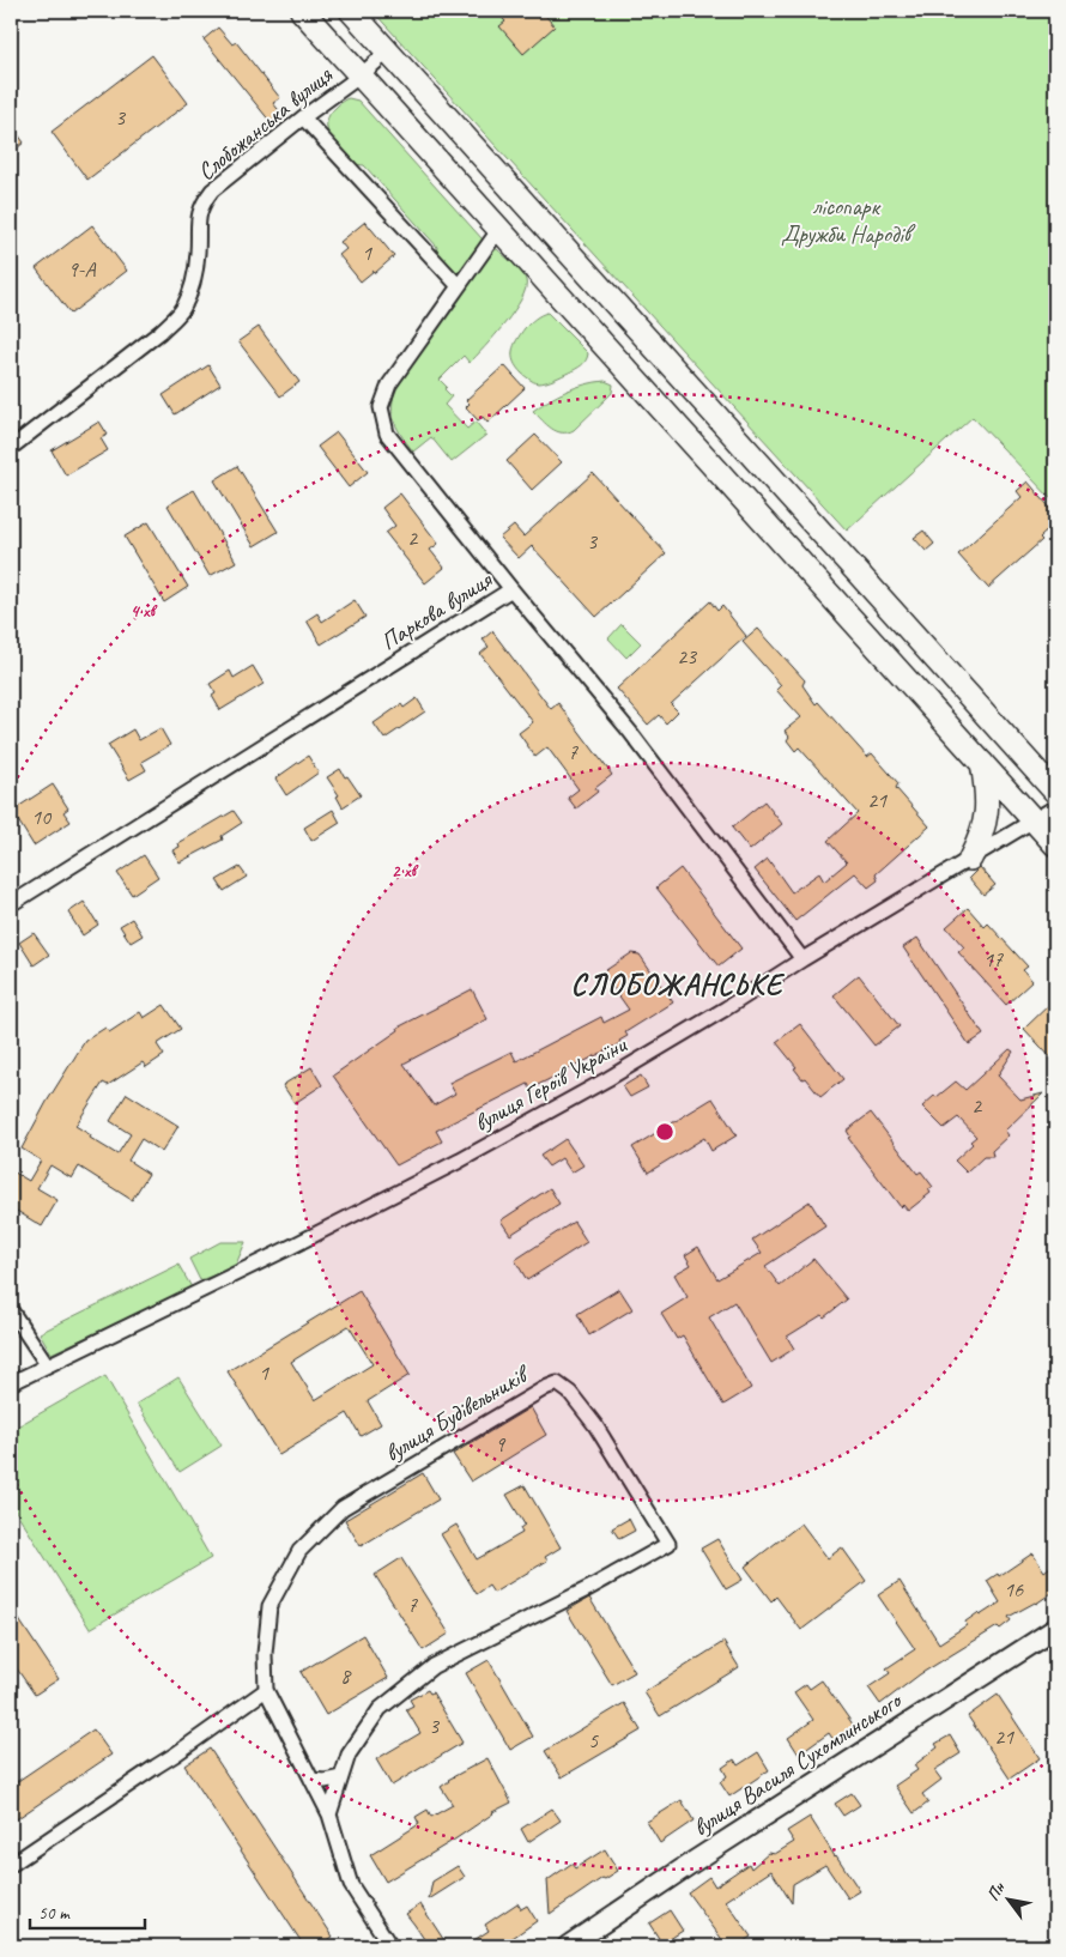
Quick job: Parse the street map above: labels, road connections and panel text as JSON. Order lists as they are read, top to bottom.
{
  "streets": {
    "main road": ["вулиця Василя Сухомлинського"],
    "street": [
      "Слобожанська вулиця",
      "Паркова вулиця",
      "вулиця Героїв України",
      "вулиця Будівельників"
    ]
  },
  "districts": ["СЛОБОЖАНСЬКЕ"],
  "parks": ["лісопарк Дружби Народів"],
  "house_numbers": [
    "3",
    "1",
    "9-А",
    "2",
    "3",
    "23",
    "7",
    "21",
    "10",
    "17",
    "2",
    "1",
    "9",
    "16",
    "7",
    "8",
    "3",
    "21",
    "5"
  ],
  "scale_bar": "50 m",
  "north": "top left",
  "rings": ["4 хв", "2 хв"]
}
